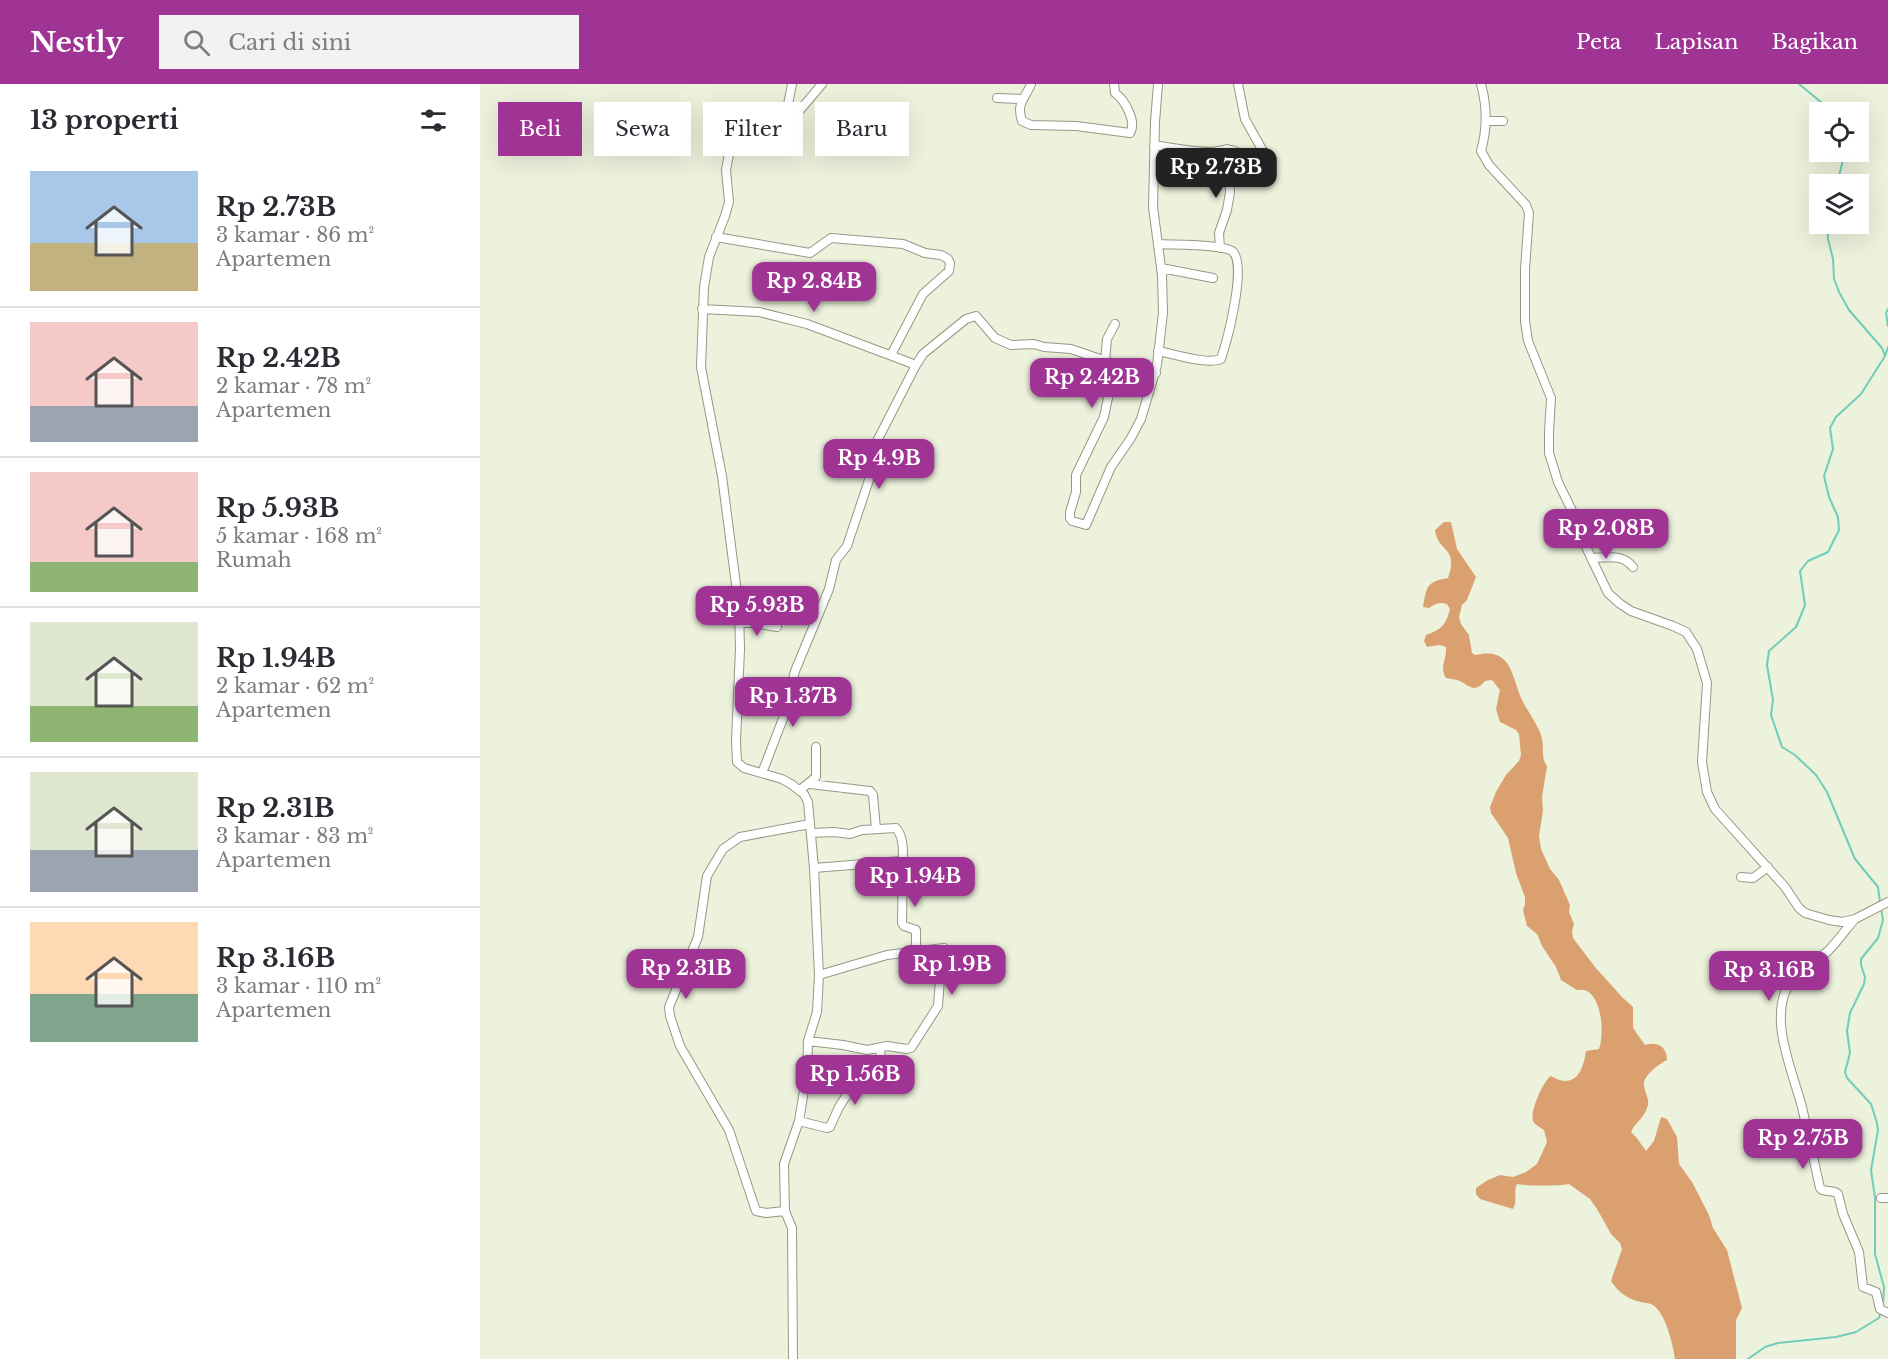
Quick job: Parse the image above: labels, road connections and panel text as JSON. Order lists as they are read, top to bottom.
{
  "page": {
    "header": "Nestly",
    "search": "Cari di sini",
    "nav": ["Peta", "Lapisan", "Bagikan"],
    "heading": "13 properti",
    "chip": [
      "Beli",
      "Sewa",
      "Filter",
      "Baru"
    ],
    "price": [
      "Rp 2.73B",
      "Rp 2.84B",
      "Rp 2.42B",
      "Rp 4.9B",
      "Rp 2.08B",
      "Rp 5.93B",
      "Rp 1.37B",
      "Rp 1.94B",
      "Rp 1.9B",
      "Rp 2.31B",
      "Rp 3.16B",
      "Rp 1.56B",
      "Rp 2.75B"
    ],
    "list": [
      {
        "name": "Rp 2.73B",
        "note": "3 kamar · 86 m² · Apartemen"
      },
      {
        "name": "Rp 2.42B",
        "note": "2 kamar · 78 m² · Apartemen"
      },
      {
        "name": "Rp 5.93B",
        "note": "5 kamar · 168 m² · Rumah"
      },
      {
        "name": "Rp 1.94B",
        "note": "2 kamar · 62 m² · Apartemen"
      },
      {
        "name": "Rp 2.31B",
        "note": "3 kamar · 83 m² · Apartemen"
      },
      {
        "name": "Rp 3.16B",
        "note": "3 kamar · 110 m² · Apartemen"
      }
    ]
  }
}
